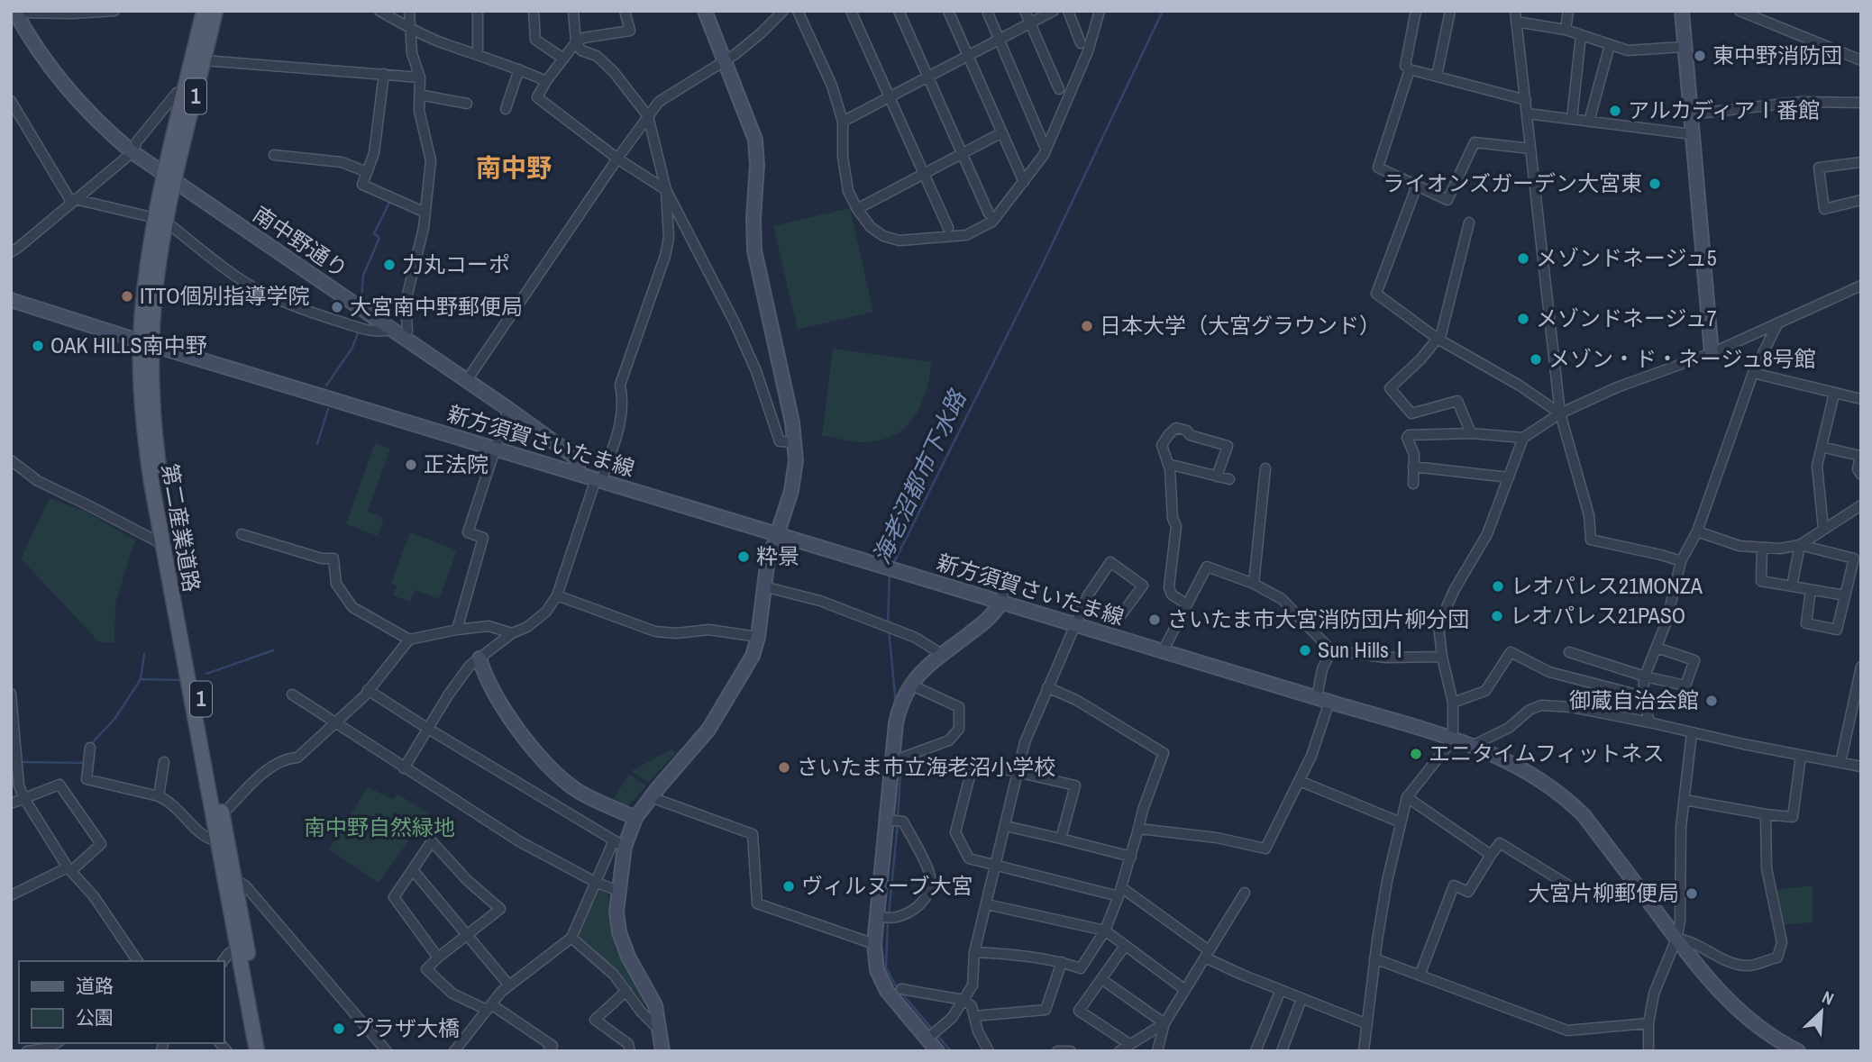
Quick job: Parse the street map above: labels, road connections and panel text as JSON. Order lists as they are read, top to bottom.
{
  "streets": {
    "main road": ["1", "第二産業道路"],
    "street": ["南中野通り", "新方須賀さいたま線"]
  },
  "crossings": [
    ["南中野通り", "新方須賀さいたま線"],
    ["南中野通り", "第二産業道路"],
    ["新方須賀さいたま線", "第二産業道路"]
  ],
  "districts": ["南中野"],
  "water": ["海老沼都市下水路"],
  "parks": ["南中野自然緑地"],
  "places": [
    "東中野消防団",
    "アルカディアⅠ番館",
    "ライオンズガーデン大宮東",
    "メゾンドネージュ5",
    "力丸コーポ",
    "ITTO個別指導学院",
    "大宮南中野郵便局",
    "メゾンドネージュ7",
    "日本大学（大宮グラウンド）",
    "OAK HILLS南中野",
    "メゾン・ド・ネージュ8号館",
    "正法院",
    "粋景",
    "レオパレス21MONZA",
    "レオパレス21PASO",
    "さいたま市大宮消防団片柳分団",
    "Sun HillsⅠ",
    "御蔵自治会館",
    "エニタイムフィットネス",
    "さいたま市立海老沼小学校",
    "ヴィルヌーブ大宮",
    "大宮片柳郵便局",
    "プラザ大橋"
  ],
  "legend": ["道路", "公園"],
  "north": "top right"
}
